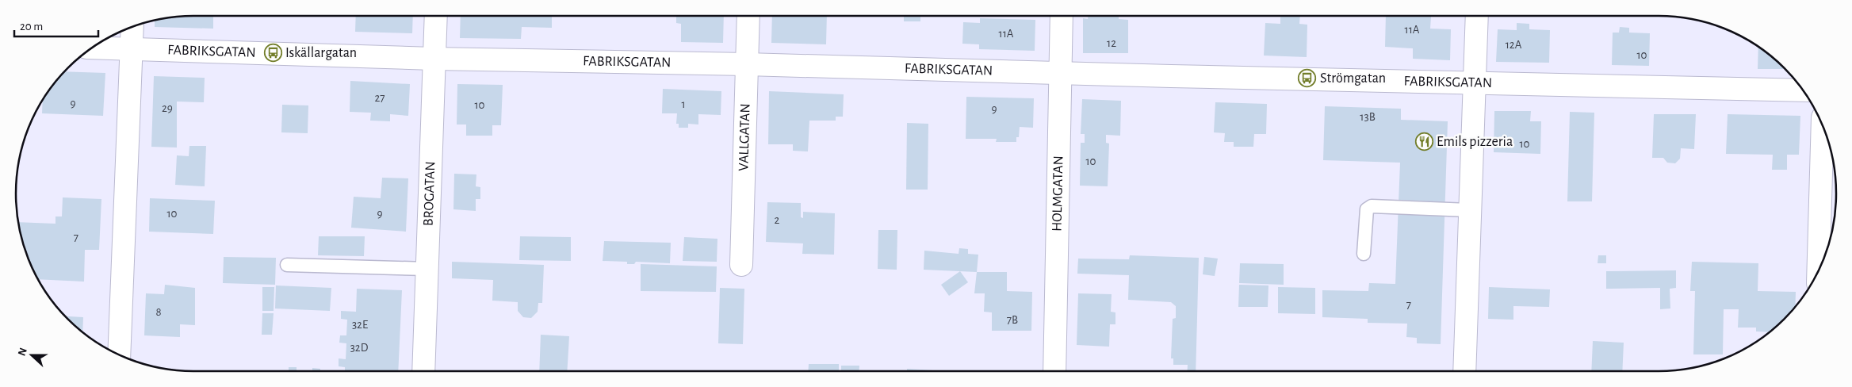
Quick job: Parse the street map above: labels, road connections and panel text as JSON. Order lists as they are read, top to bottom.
{
  "streets": {
    "street": [
      "FABRIKSGATAN",
      "VALLGATAN",
      "BROGATAN",
      "HOLMGATAN"
    ]
  },
  "crossings": [
    ["FABRIKSGATAN", "VALLGATAN"],
    ["FABRIKSGATAN", "BROGATAN"],
    ["FABRIKSGATAN", "HOLMGATAN"]
  ],
  "places": {
    "bus stop": ["Iskällargatan", "Strömgatan"],
    "restaurant": ["Emils pizzeria"]
  },
  "house_numbers": [
    "11A",
    "11A",
    "12",
    "12A",
    "10",
    "27",
    "9",
    "1",
    "10",
    "29",
    "9",
    "13B",
    "10",
    "10",
    "10",
    "9",
    "2",
    "7",
    "7",
    "8",
    "7B",
    "32E",
    "32D"
  ],
  "scale_bar": "20 m",
  "north": "left"
}
